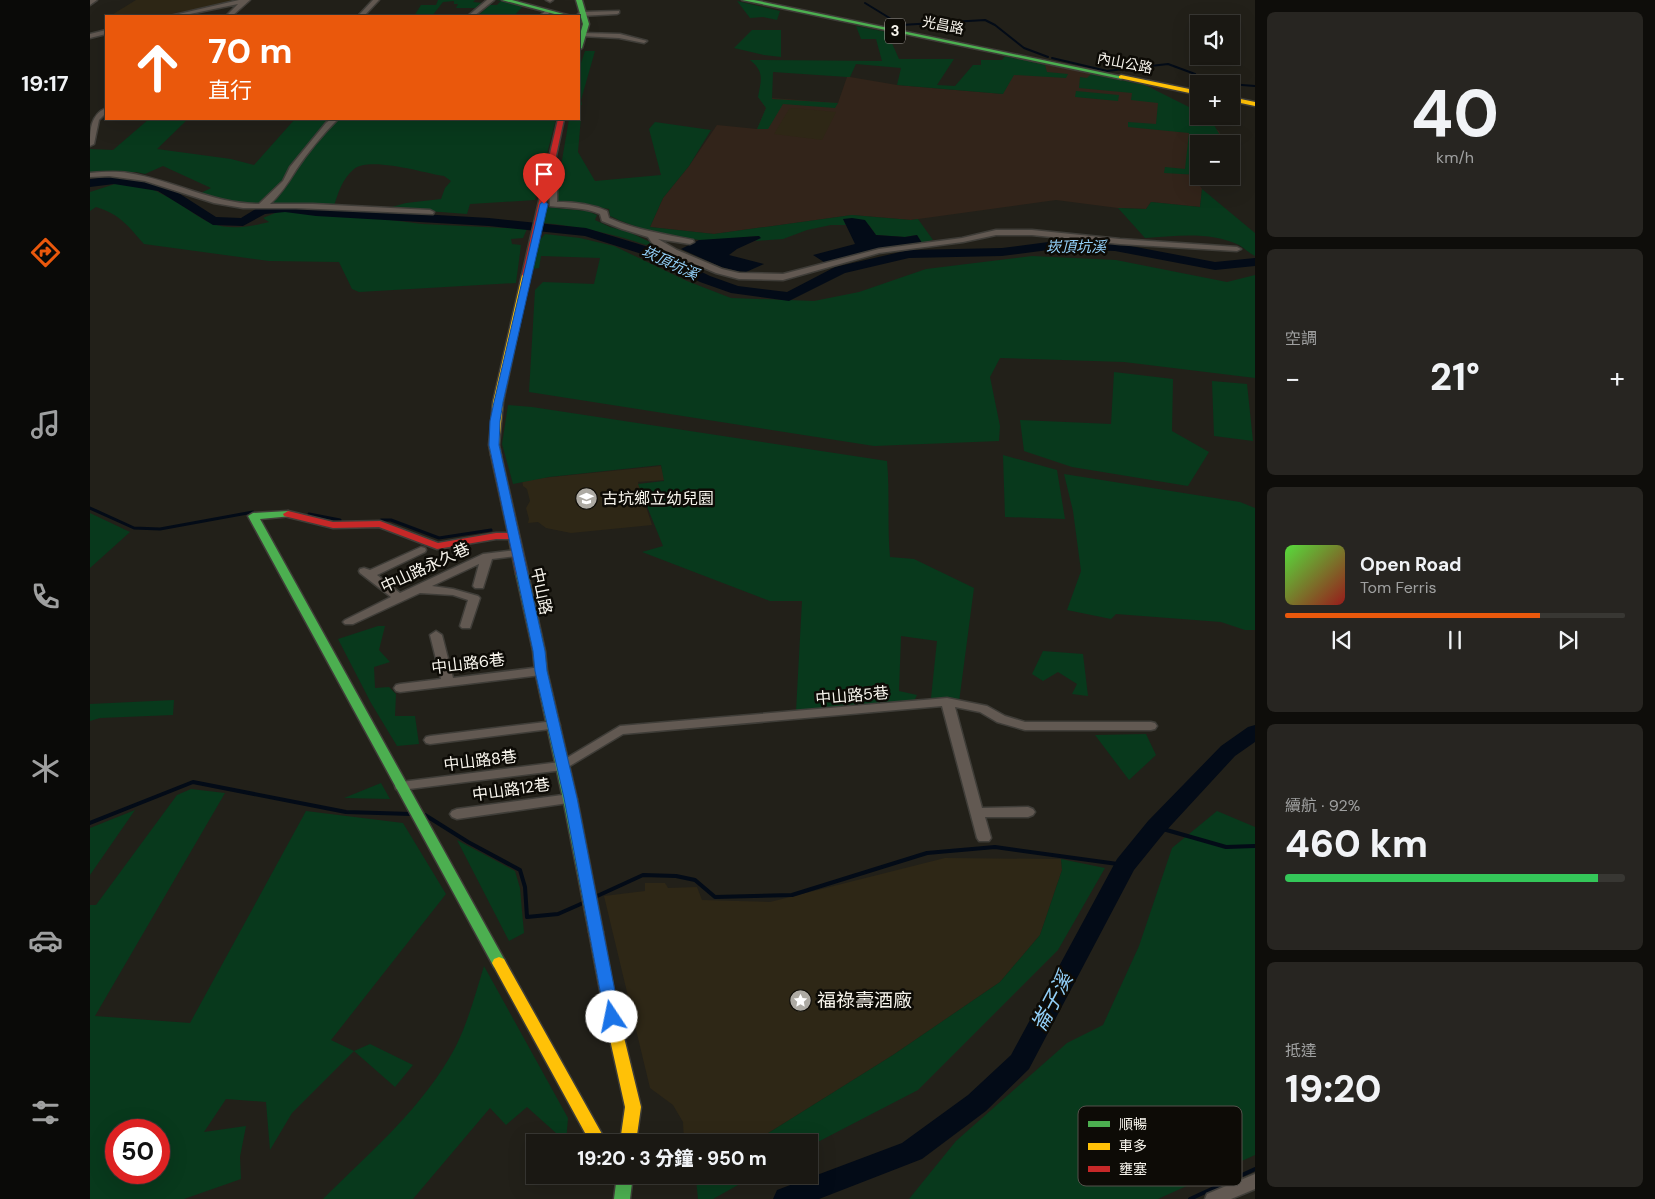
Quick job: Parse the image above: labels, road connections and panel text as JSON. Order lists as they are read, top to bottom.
{
  "streets": {
    "main road": [
      "光昌路",
      "3",
      "內山公路",
      "中山路"
    ],
    "street": [
      "中山路永久巷",
      "中山路6巷",
      "中山路5巷",
      "中山路8巷",
      "中山路12巷"
    ]
  },
  "crossings": [
    ["光昌路", "內山公路"],
    ["中山路永久巷", "中山路"],
    ["中山路", "中山路6巷"],
    ["中山路", "中山路5巷"],
    ["中山路", "中山路8巷"],
    ["中山路", "中山路12巷"],
    ["中山路5巷", "中山路8巷"]
  ],
  "water": ["崁頂坑溪", "崙子溪"],
  "places": {
    "school or university": ["古坑鄉立幼兒園"],
    "place": ["福祿壽酒廠"]
  },
  "legend": ["順暢", "車多", "壅塞"],
  "page": {
    "tabs": "19:17",
    "tile": [
      ["40", "km/h"],
      "空調",
      ["續航 · 92%", "460 km"],
      ["抵達", "19:20"]
    ],
    "map_buttons": ["+", "−"],
    "turn": ["70 m", "直行"],
    "heat": ["−", "21°", "+"],
    "song": ["Open Road", "Tom Ferris"],
    "limit": "50",
    "trip": "19:20 · 3 分鐘 · 950 m"
  }
}
